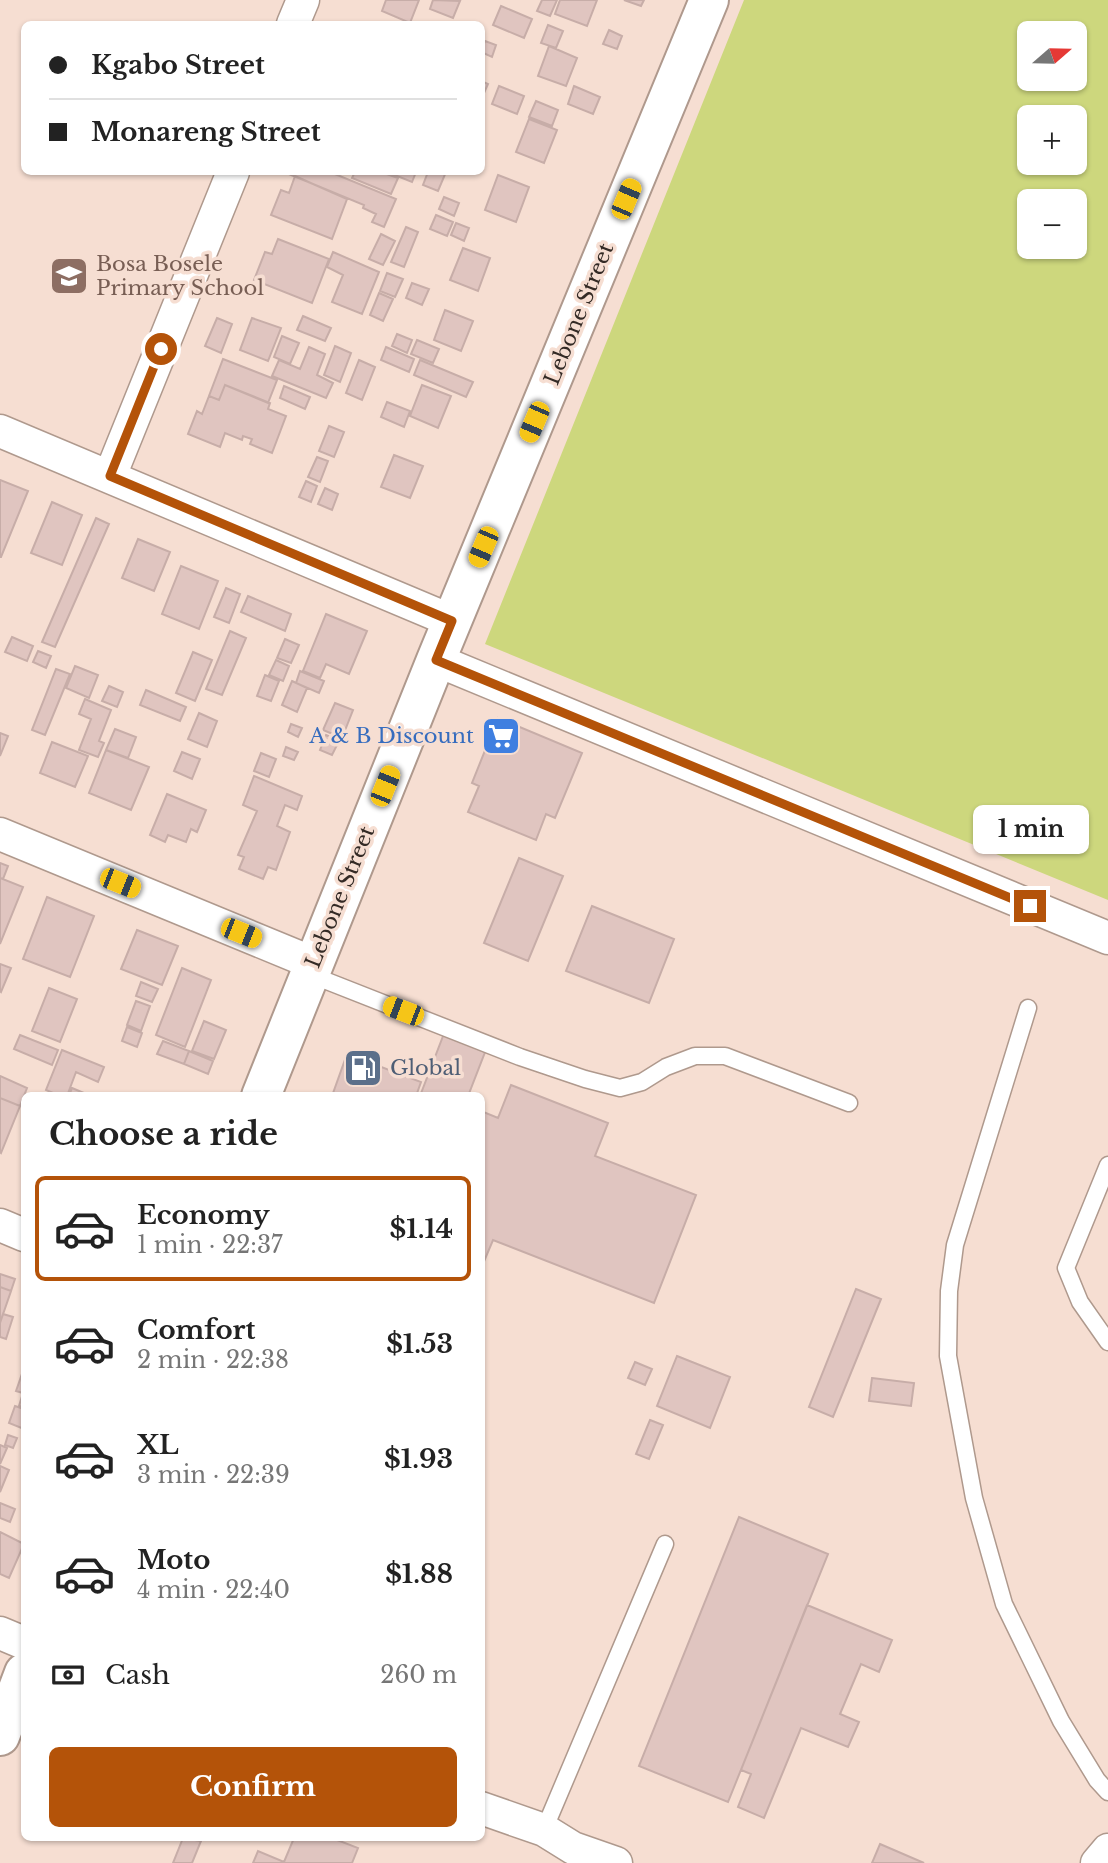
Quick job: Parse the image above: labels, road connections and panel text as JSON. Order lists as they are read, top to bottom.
{
  "streets": {
    "street": ["Lebone Street"]
  },
  "places": {
    "school or university": ["Bosa Bosele Primary School"],
    "supermarket": ["A & B Discount"],
    "fuel station": ["Global"]
  },
  "north": "right",
  "page": {
    "map_buttons": ["+", "−"],
    "banner": ["Kgabo Street", "Monareng Street"],
    "bubble": "1 min",
    "heading": "Choose a ride",
    "list": [
      {
        "name": "Economy",
        "note": "1 min · 22:37",
        "value": "$1.14"
      },
      {
        "name": "Comfort",
        "note": "2 min · 22:38",
        "value": "$1.53"
      },
      {
        "name": "XL",
        "note": "3 min · 22:39",
        "value": "$1.93"
      },
      {
        "name": "Moto",
        "note": "4 min · 22:40",
        "value": "$1.88"
      }
    ],
    "pay": ["Cash", "260 m"],
    "buttons": "Confirm"
  }
}
